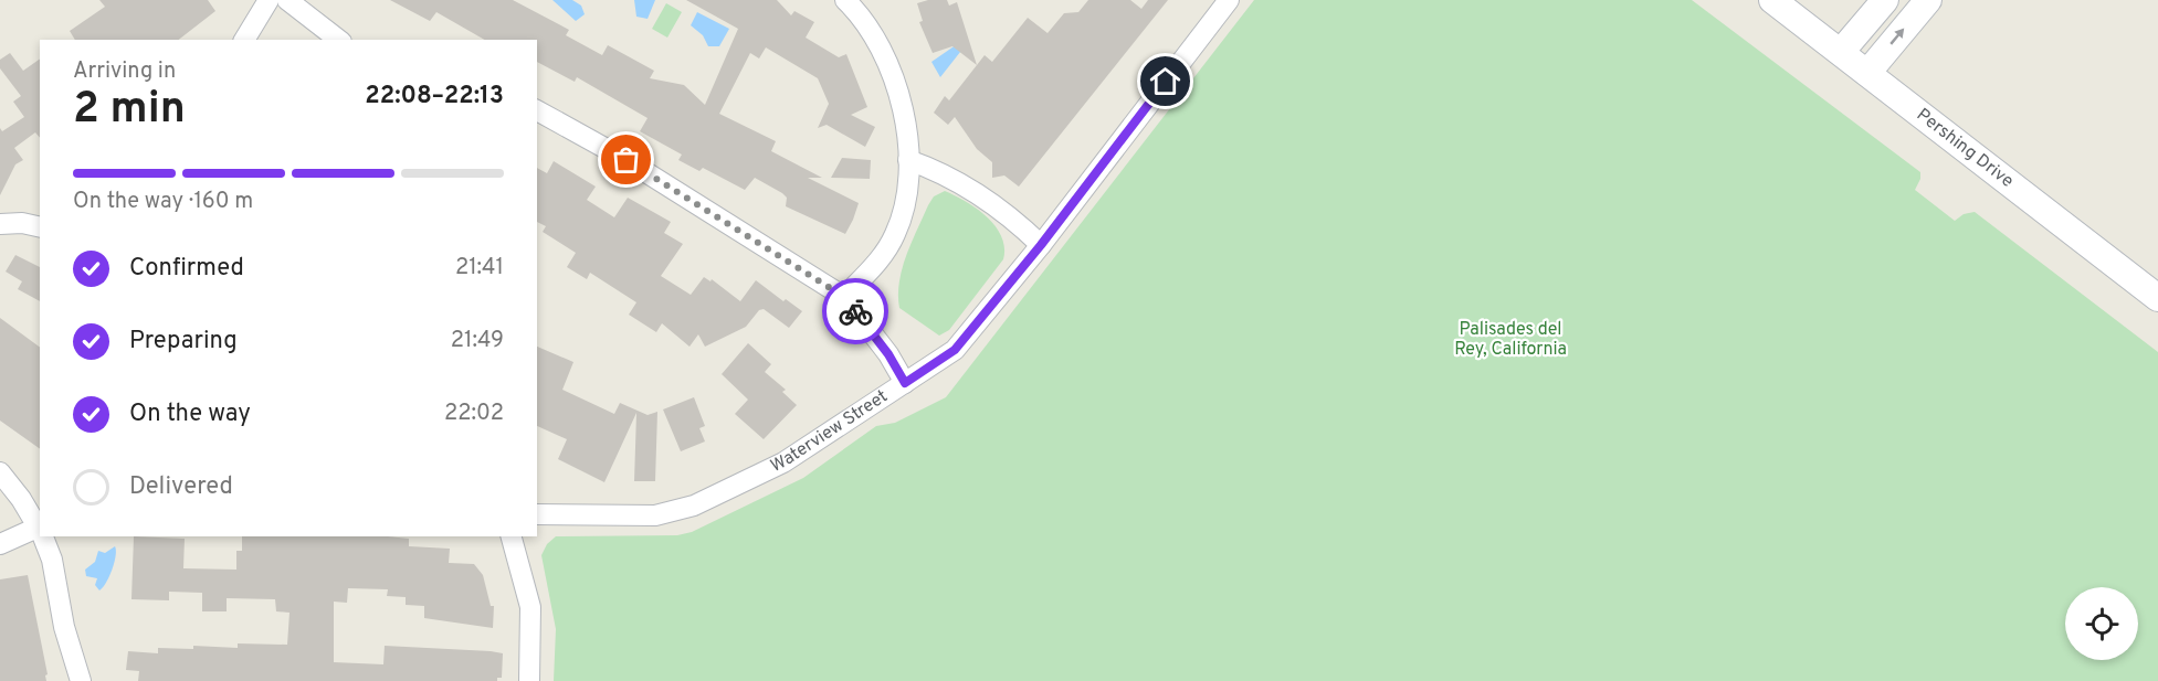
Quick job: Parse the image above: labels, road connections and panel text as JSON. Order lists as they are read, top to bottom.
{
  "streets": {
    "main road": ["Pershing Drive"],
    "street": ["Waterview Street"]
  },
  "parks": ["Palisades del Rey, California"],
  "page": {
    "heading": ["2 min", "Arriving in", "22:08–22:13"],
    "bar": "On the way · 160 m",
    "list": [
      ["Confirmed", "21:41"],
      ["Preparing", "21:49"],
      ["On the way", "22:02"],
      "Delivered"
    ]
  }
}
